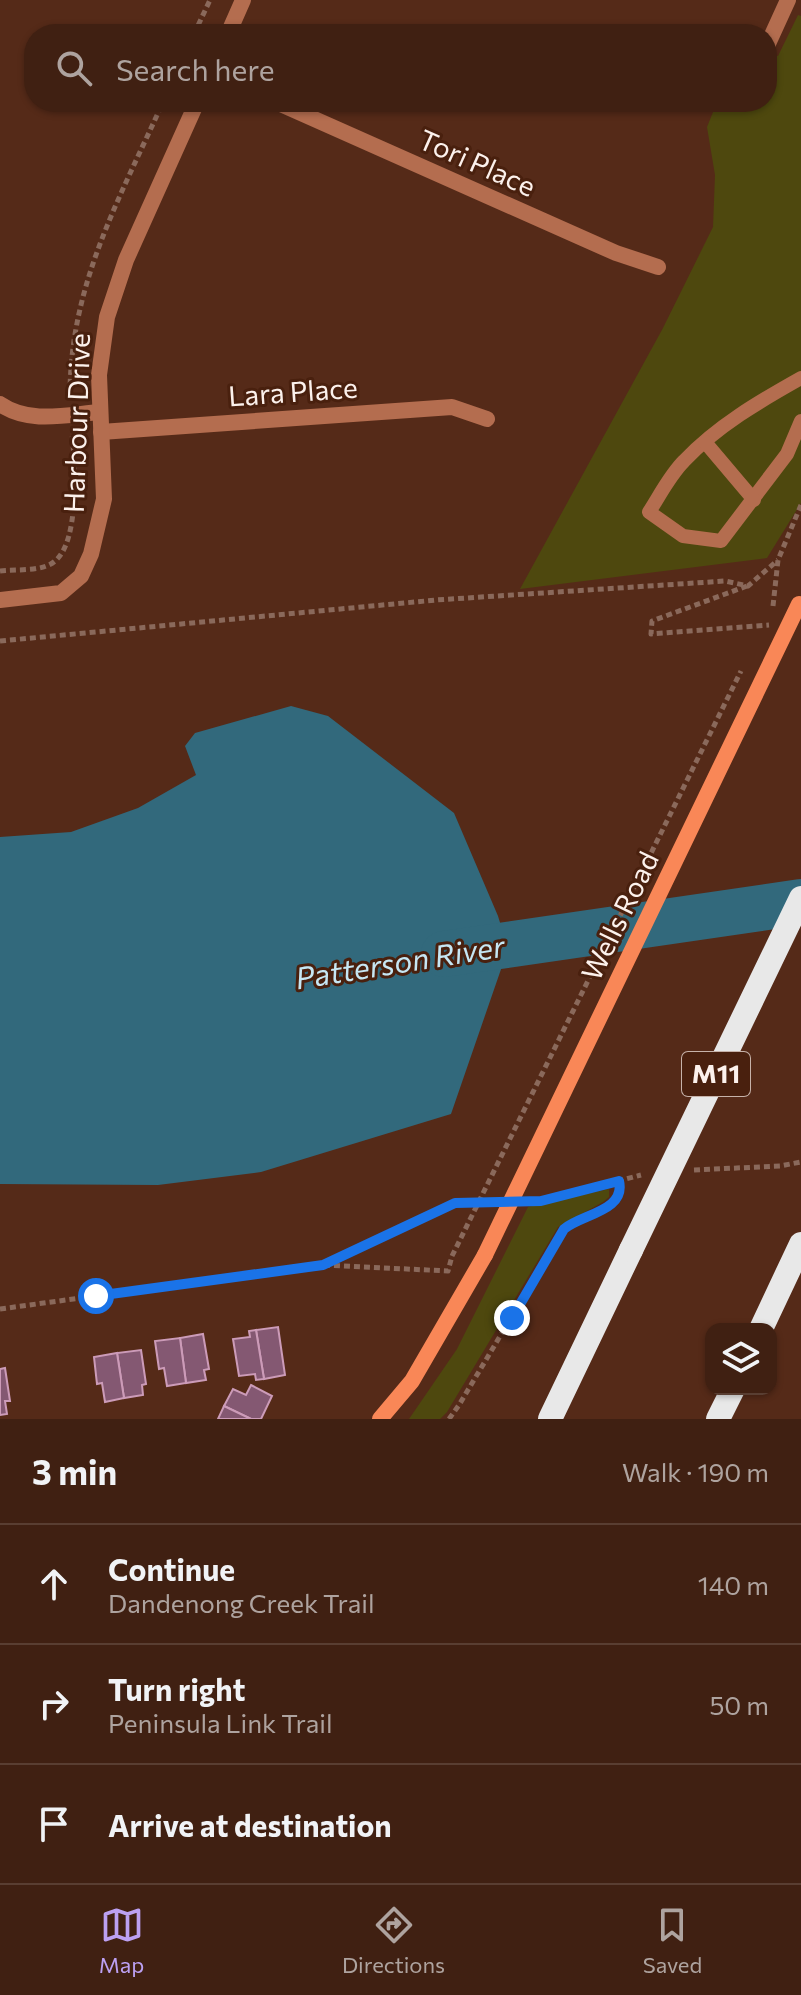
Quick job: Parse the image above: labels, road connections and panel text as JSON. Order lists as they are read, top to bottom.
{
  "streets": {
    "highway": ["M11"],
    "main road": ["Wells Road"],
    "street": ["Tori Place", "Lara Place", "Harbour Drive"]
  },
  "crossings": [
    ["Lara Place", "Harbour Drive"]
  ],
  "water": ["Patterson River"],
  "page": {
    "search": "Search here",
    "heading": ["3 min", "Walk · 190 m"],
    "list": [
      ["Continue", "Dandenong Creek Trail", "140 m"],
      ["Turn right", "Peninsula Link Trail", "50 m"],
      "Arrive at destination"
    ],
    "nav": ["Map", "Directions", "Saved"]
  }
}
